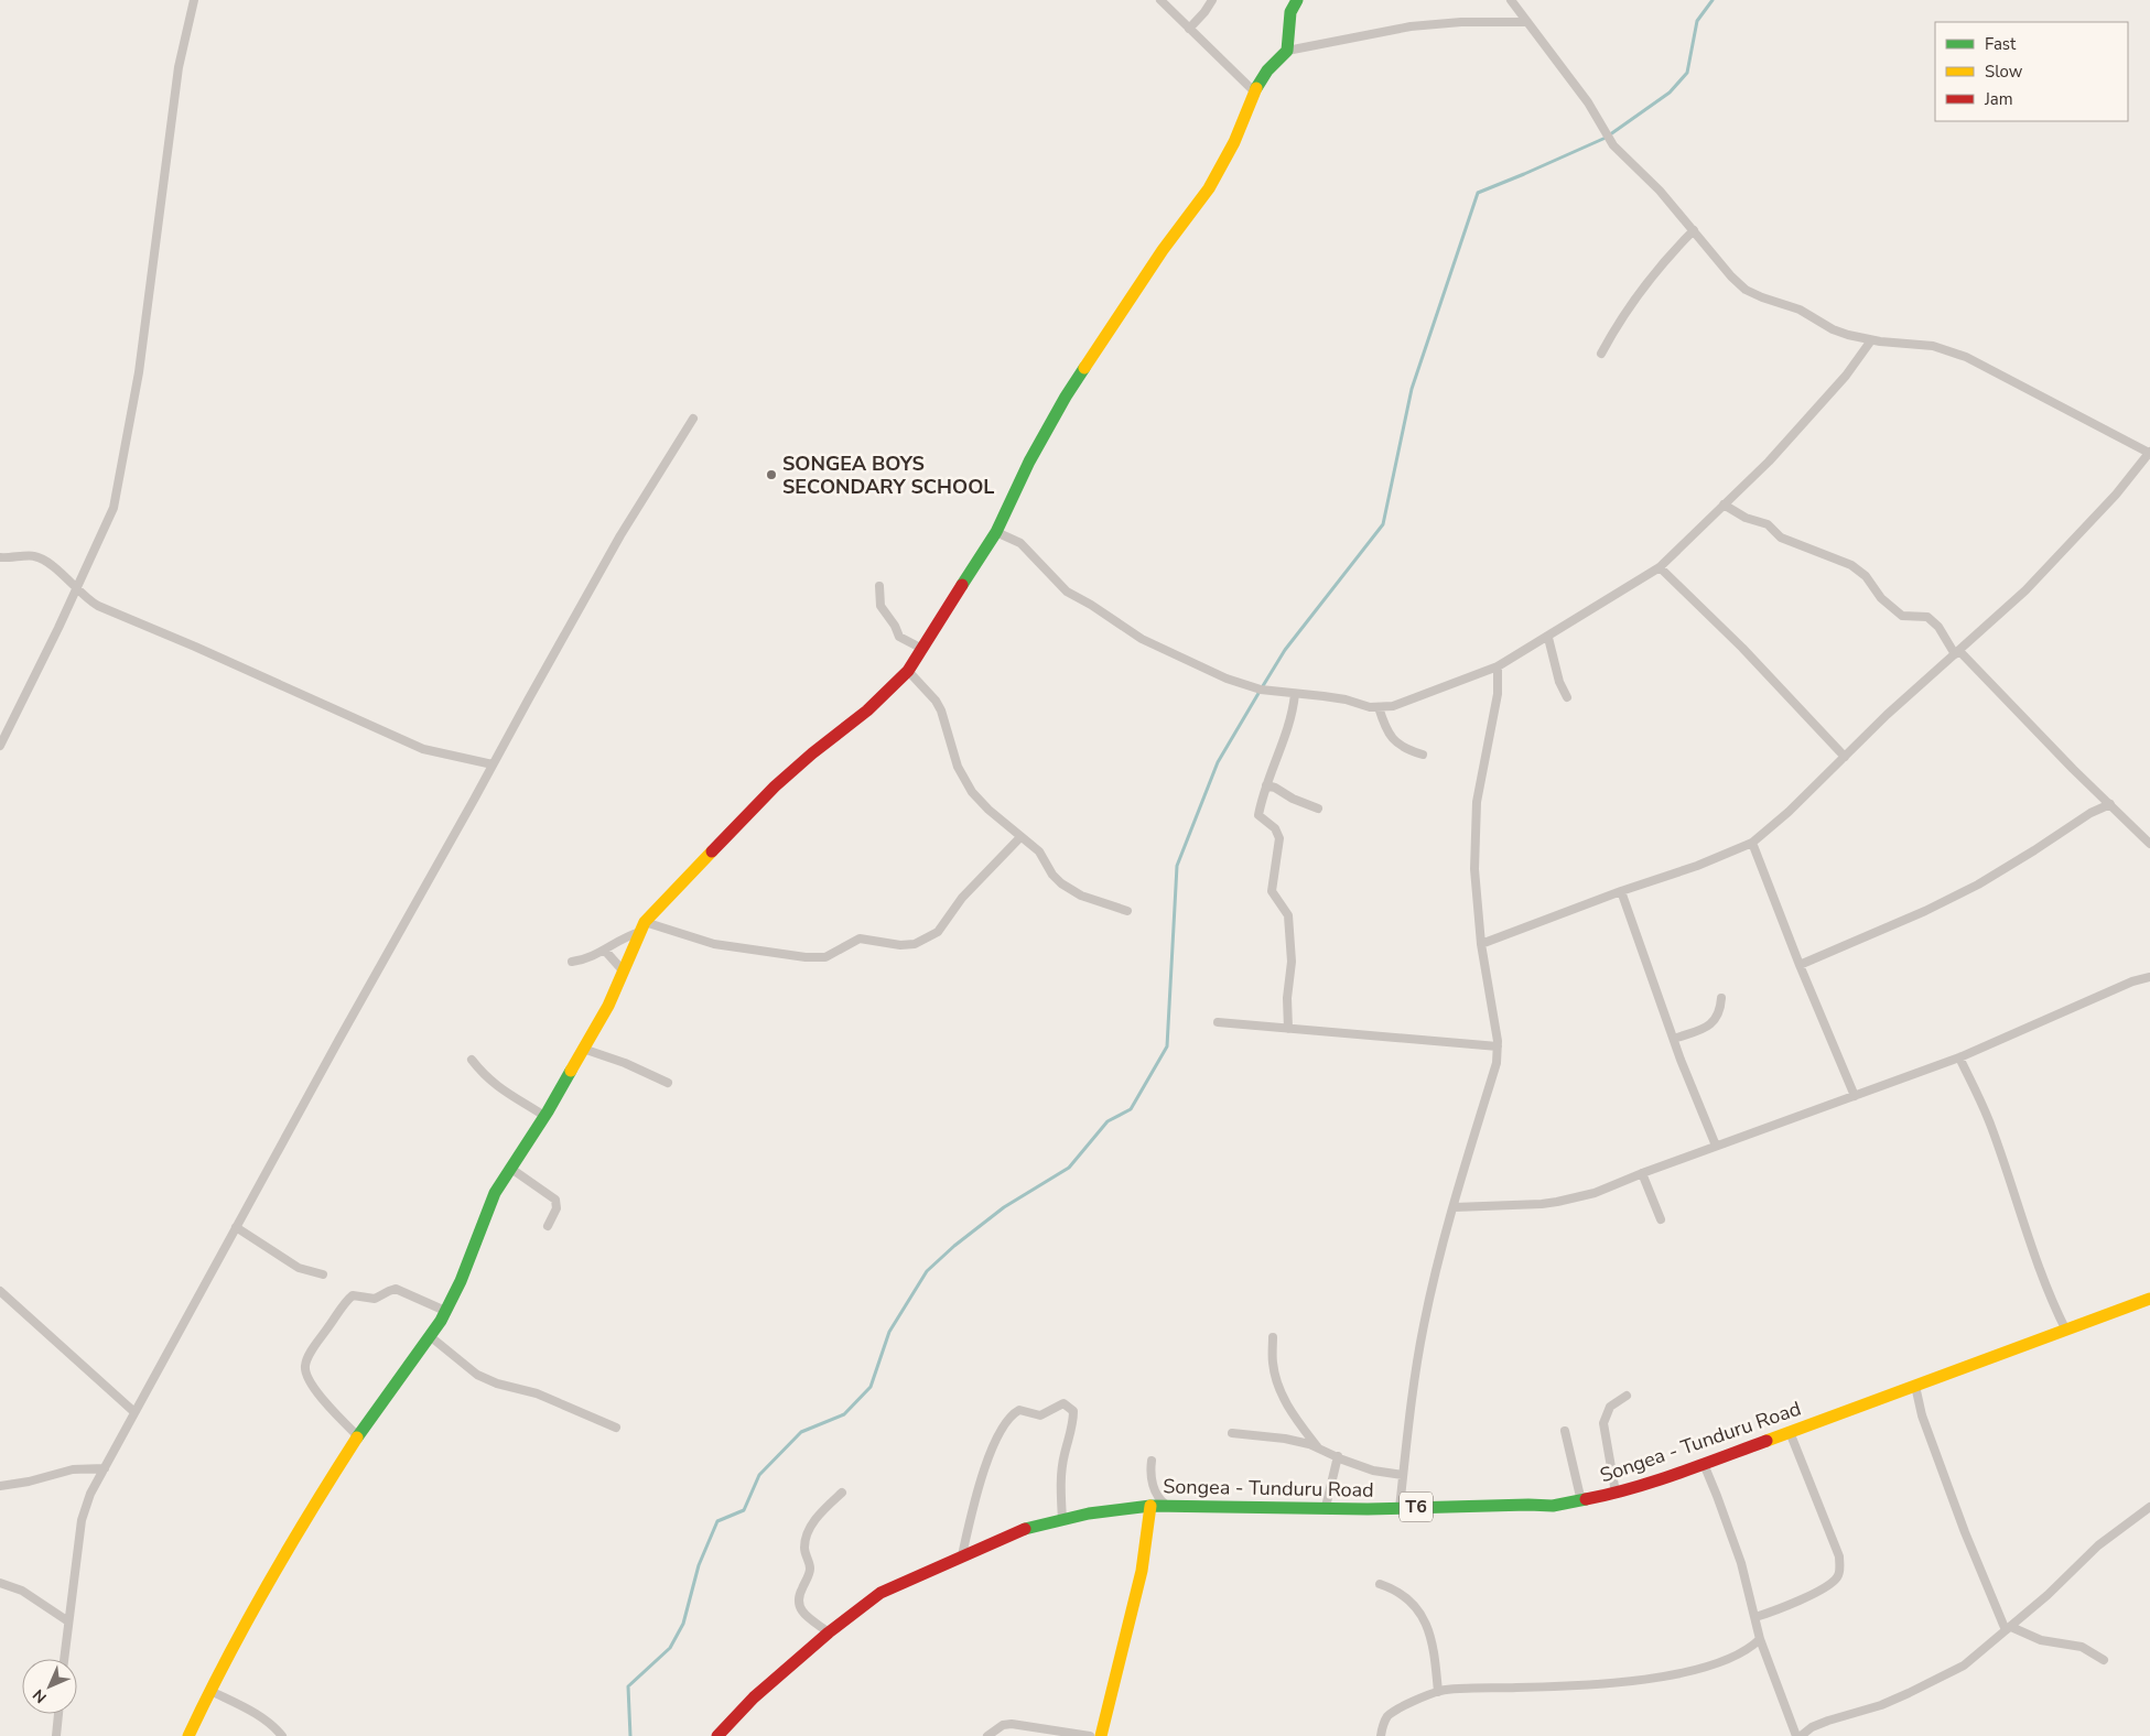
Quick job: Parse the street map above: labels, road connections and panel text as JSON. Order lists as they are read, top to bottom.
{
  "streets": {
    "main road": ["Songea - Tunduru Road", "T6"]
  },
  "places": ["SONGEA BOYS SECONDARY SCHOOL"],
  "legend": ["Fast", "Slow", "Jam"],
  "north": "bottom left"
}
